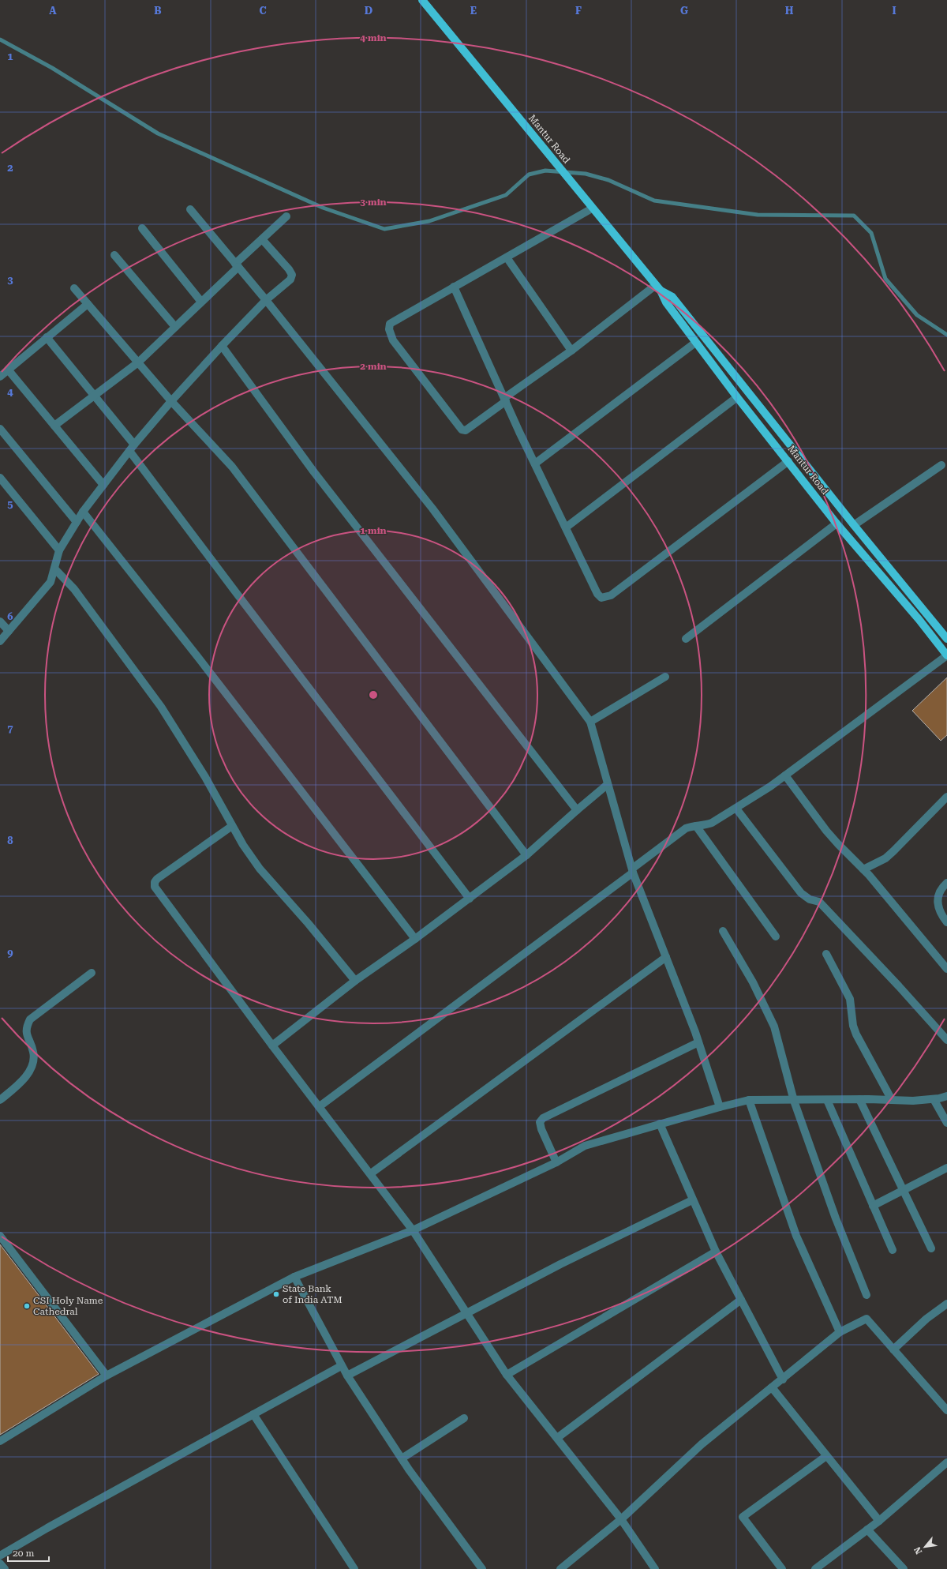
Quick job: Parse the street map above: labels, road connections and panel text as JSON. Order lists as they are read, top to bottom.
{
  "streets": {
    "main road": ["Mantur Road"]
  },
  "places": ["State Bank of India ATM", "CSI Holy Name Cathedral"],
  "scale_bar": "20 m",
  "north": "bottom left",
  "grid": {
    "columns": [
      "A",
      "B",
      "C",
      "D",
      "E",
      "F",
      "G",
      "H",
      "I"
    ],
    "rows": [
      "1",
      "2",
      "3",
      "4",
      "5",
      "6",
      "7",
      "8",
      "9"
    ]
  },
  "rings": [
    "4 min",
    "3 min",
    "2 min",
    "1 min"
  ]
}
